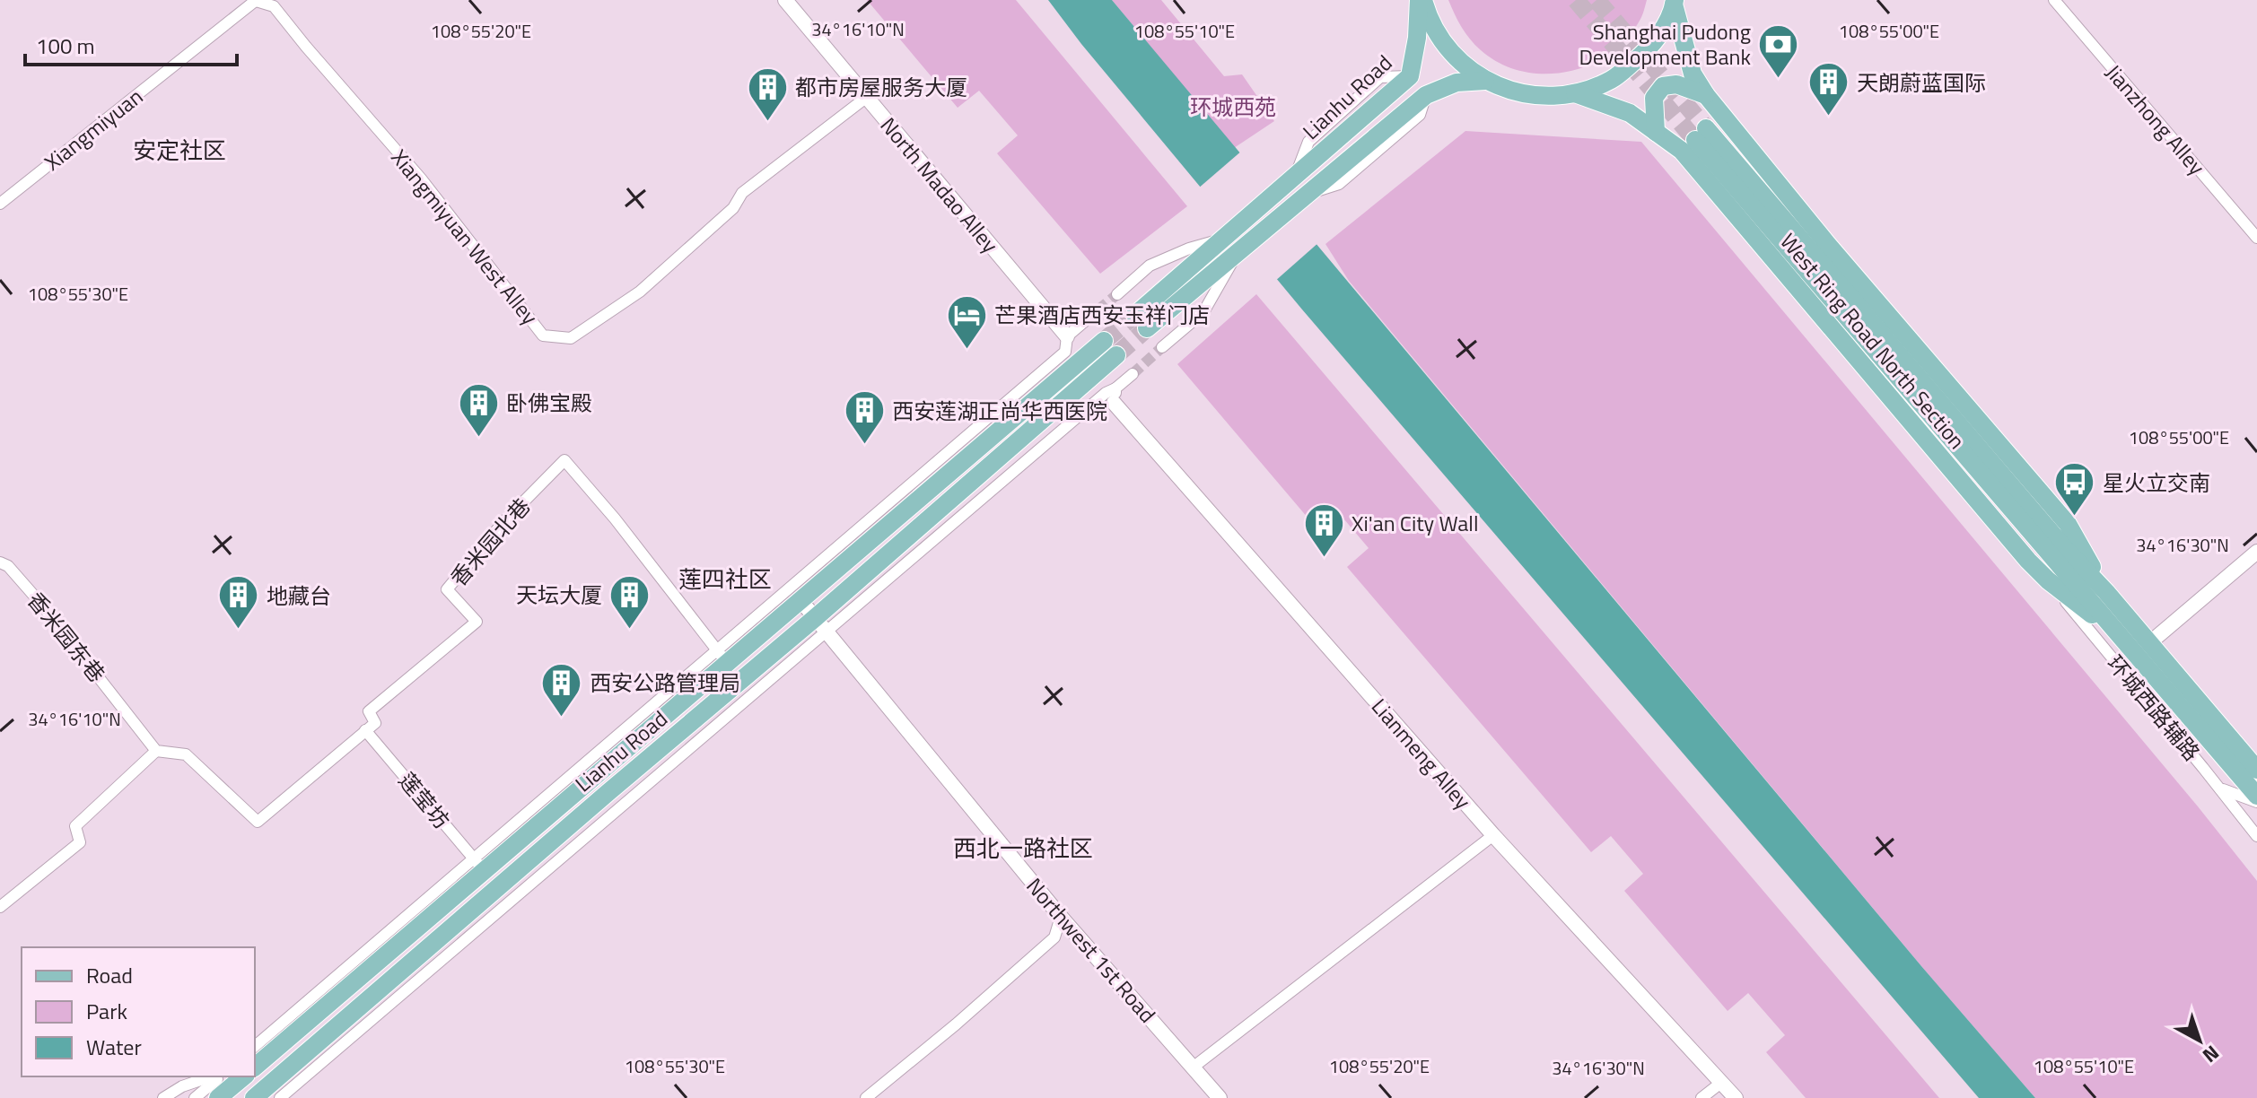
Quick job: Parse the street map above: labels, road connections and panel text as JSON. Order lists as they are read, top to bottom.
{
  "streets": {
    "main road": ["Lianhu Road", "West Ring Road North Section"],
    "street": [
      "Jianzhong Alley",
      "Xiangmiyuan",
      "North Madao Alley",
      "Xiangmiyuan West Alley",
      "香米园北巷",
      "香米园东巷",
      "环城西路辅路",
      "Lianmeng Alley",
      "莲莹坊",
      "Northwest 1st Road"
    ]
  },
  "crossings": [
    ["Lianhu Road", "香米园北巷"],
    ["Lianhu Road", "莲莹坊"],
    ["Lianhu Road", "Northwest 1st Road"],
    ["Xiangmiyuan", "Xiangmiyuan West Alley"],
    ["North Madao Alley", "Xiangmiyuan West Alley"],
    ["West Ring Road North Section", "环城西路辅路"],
    ["香米园北巷", "香米园东巷"],
    ["香米园北巷", "莲莹坊"]
  ],
  "districts": ["安定社区", "莲四社区", "西北一路社区"],
  "parks": ["环城西苑"],
  "places": {
    "bank": ["Shanghai Pudong Development Bank"],
    "building": [
      "天朗蔚蓝国际",
      "都市房屋服务大厦",
      "卧佛宝殿",
      "西安莲湖正尚华西医院",
      "Xi'an City Wall",
      "天坛大厦",
      "地藏台",
      "西安公路管理局"
    ],
    "hotel": ["芒果酒店西安玉祥门店"],
    "bus stop": ["星火立交南"]
  },
  "legend": ["Road", "Park", "Water"],
  "scale_bar": "100 m",
  "north": "bottom right",
  "coordinates": [
    "34°16'10\"N",
    "108°55'10\"E",
    "108°55'20\"E",
    "108°55'00\"E",
    "108°55'30\"E",
    "34°16'30\"N"
  ]
}
